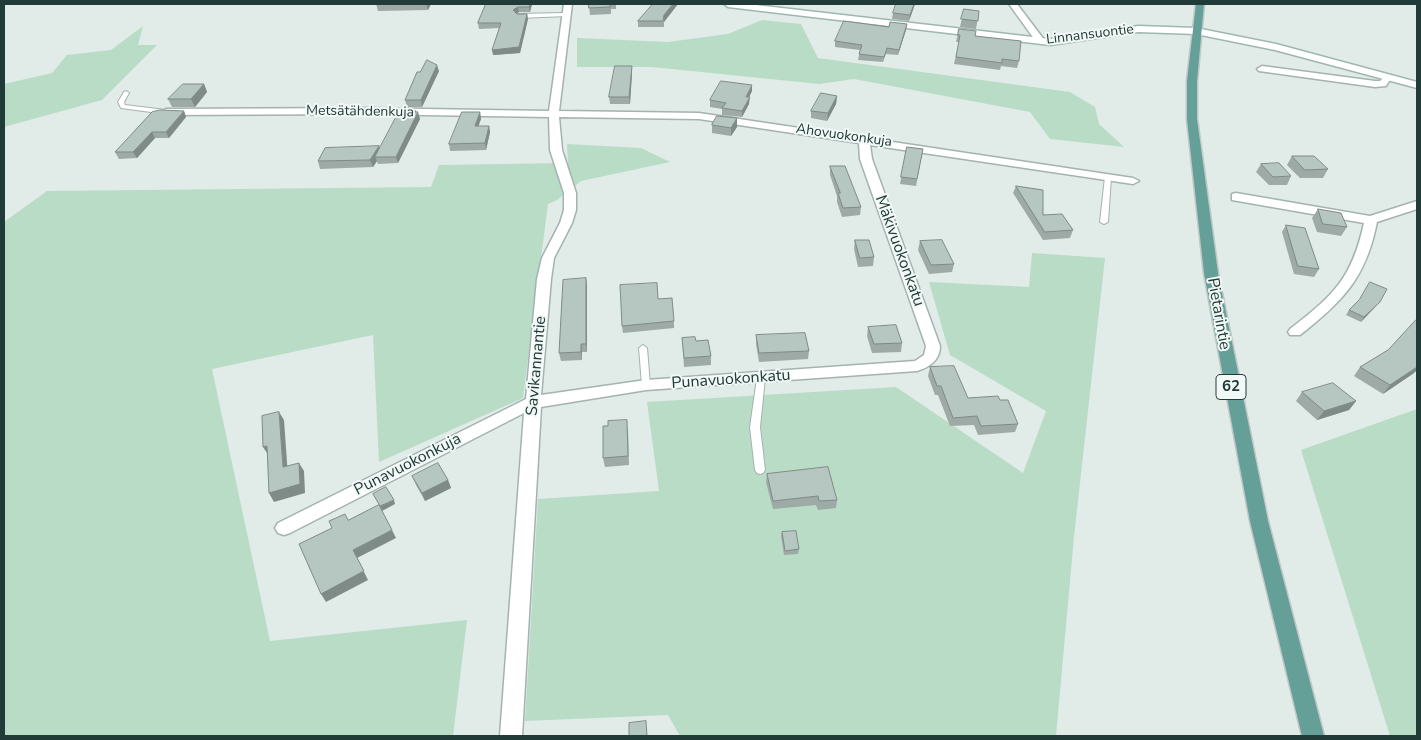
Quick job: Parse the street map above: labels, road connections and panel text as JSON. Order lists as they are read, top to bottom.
{
  "streets": {
    "main road": ["Pietarintie", "62"],
    "street": [
      "Linnansuontie",
      "Metsätähdenkuja",
      "Ahovuokonkuja",
      "Mäkivuokonkatu",
      "Savikannantie",
      "Punavuokonkatu",
      "Punavuokonkuja"
    ]
  },
  "crossings": [
    ["Linnansuontie", "Pietarintie"],
    ["Metsätähdenkuja", "Ahovuokonkuja"],
    ["Metsätähdenkuja", "Savikannantie"],
    ["Ahovuokonkuja", "Mäkivuokonkatu"],
    ["Ahovuokonkuja", "Savikannantie"],
    ["Mäkivuokonkatu", "Punavuokonkatu"],
    ["Savikannantie", "Punavuokonkatu"],
    ["Savikannantie", "Punavuokonkuja"],
    ["Punavuokonkatu", "Punavuokonkuja"]
  ]
}
